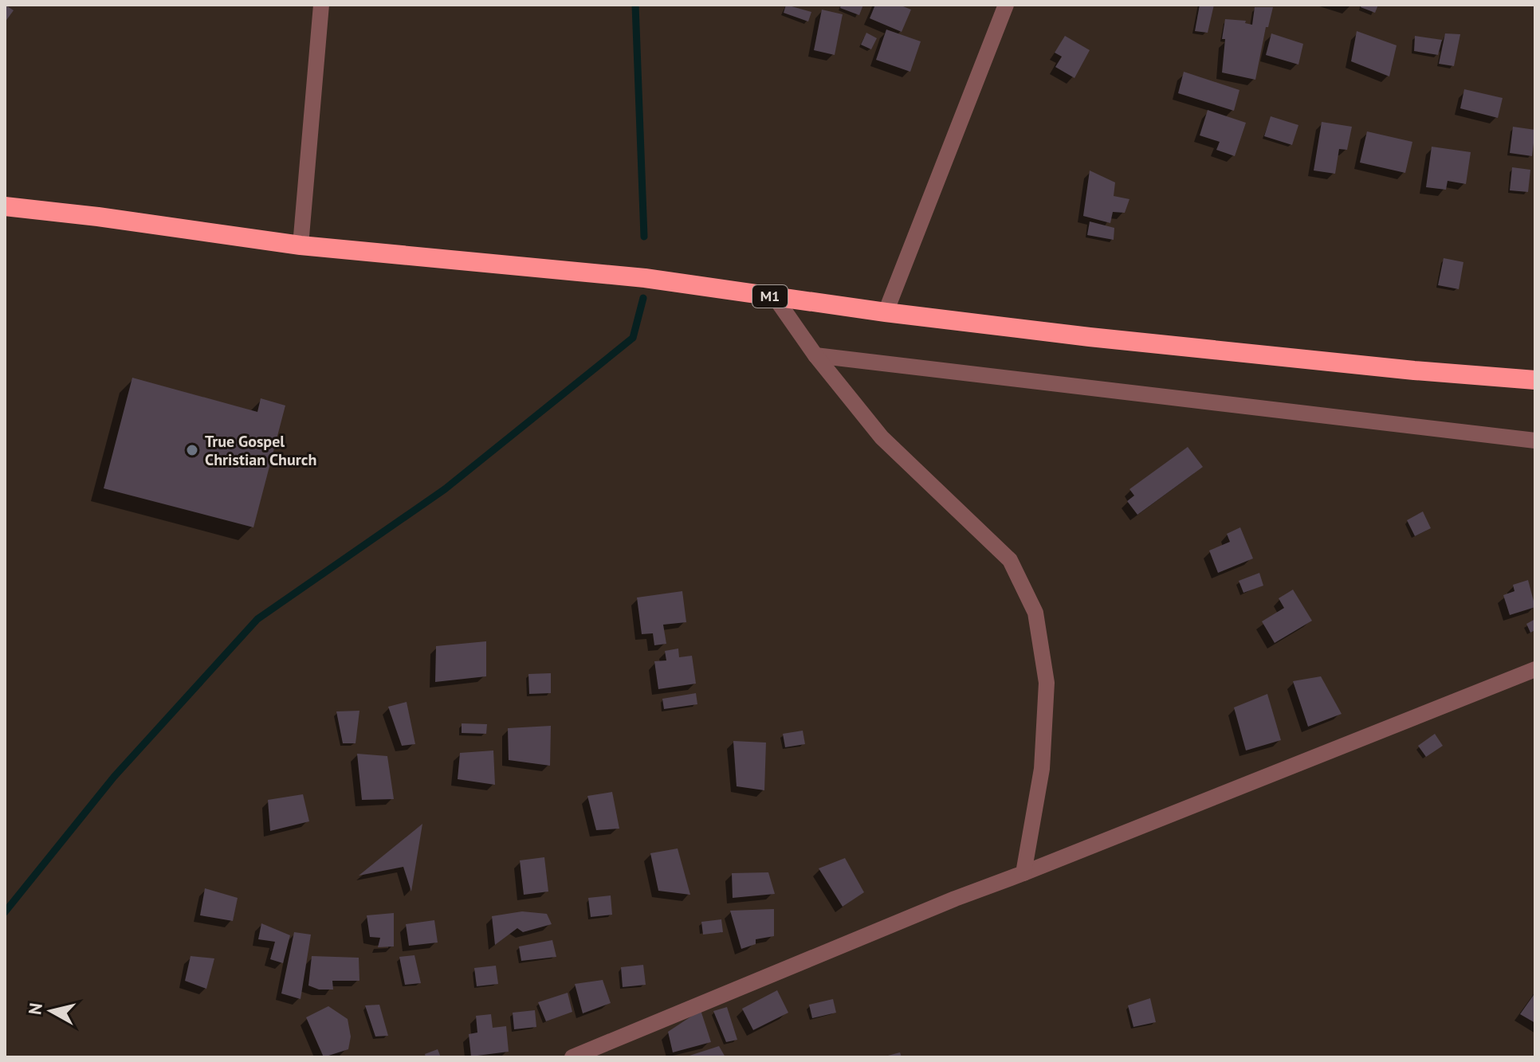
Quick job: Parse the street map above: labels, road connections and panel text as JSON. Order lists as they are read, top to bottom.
{
  "streets": {
    "highway": ["M1"]
  },
  "places": ["True Gospel Christian Church"],
  "north": "left"
}
